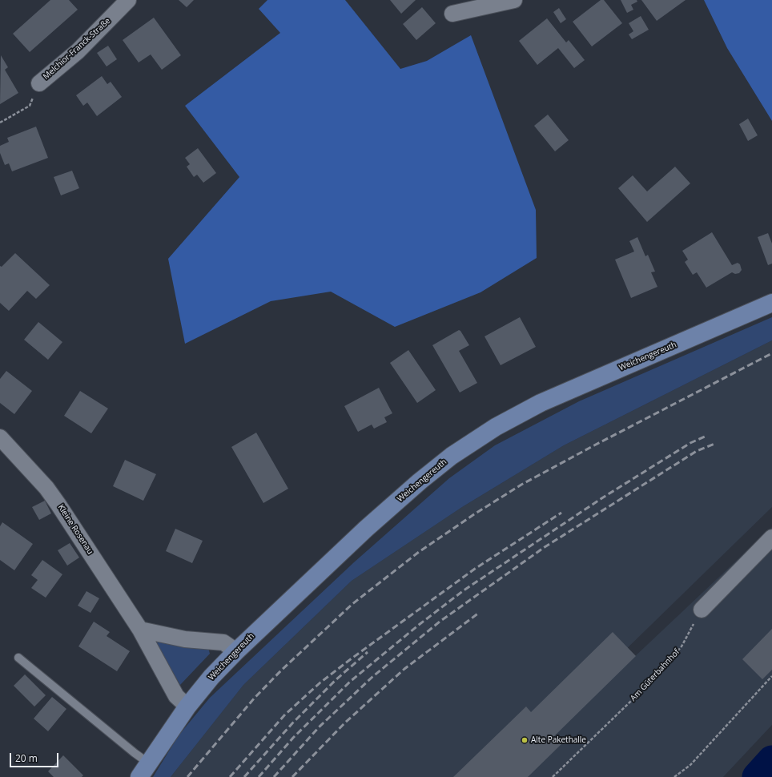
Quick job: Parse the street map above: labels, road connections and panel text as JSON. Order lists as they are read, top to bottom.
{
  "streets": {
    "main road": ["Weichengereuth"],
    "street": ["Melchior-Franck-Straße", "Kleine Rosenau"],
    "path": ["Am Güterbahnhof"]
  },
  "crossings": [
    ["Weichengereuth", "Kleine Rosenau"]
  ],
  "places": ["Alte Pakethalle"],
  "scale_bar": "20 m"
}
